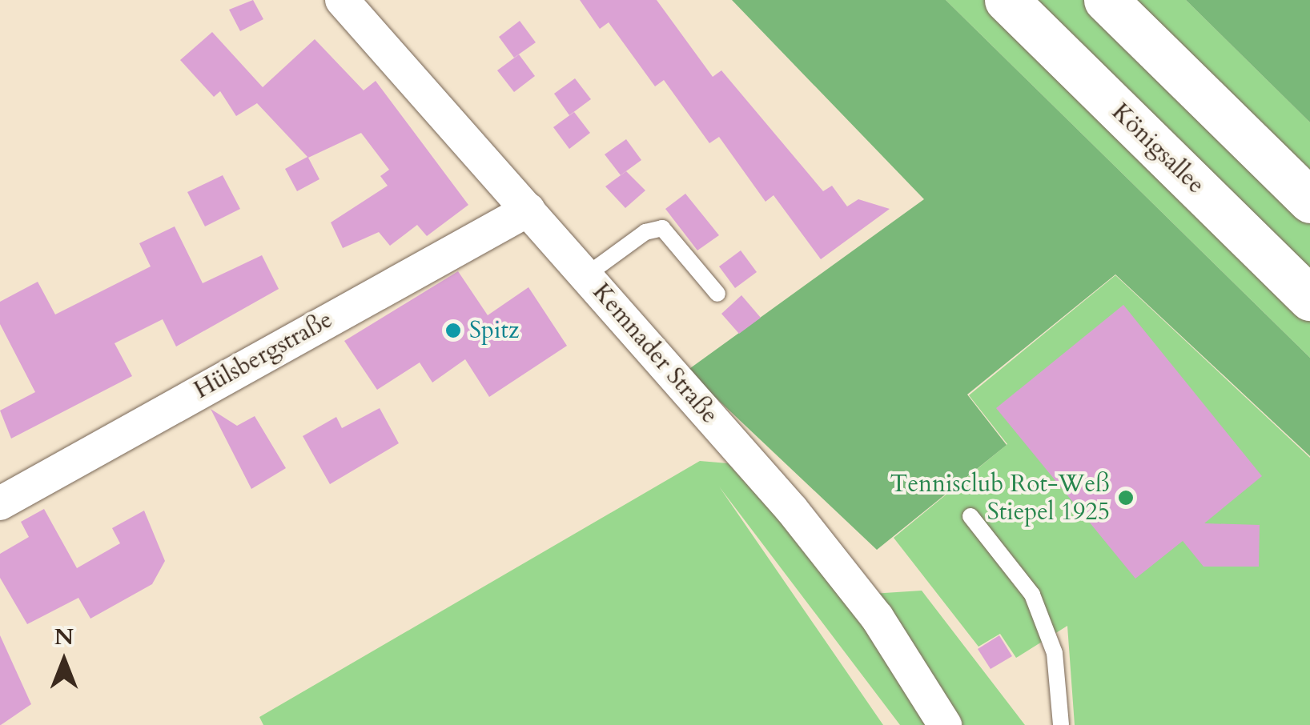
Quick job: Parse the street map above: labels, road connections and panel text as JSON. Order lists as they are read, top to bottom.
{
  "streets": {
    "main road": ["Königsallee"],
    "street": ["Kemnader Straße", "Hülsbergstraße"]
  },
  "crossings": [
    ["Kemnader Straße", "Hülsbergstraße"]
  ],
  "places": ["Spitz", "Tennisclub Rot-Weß Stiepel 1925"],
  "north": "top"
}
